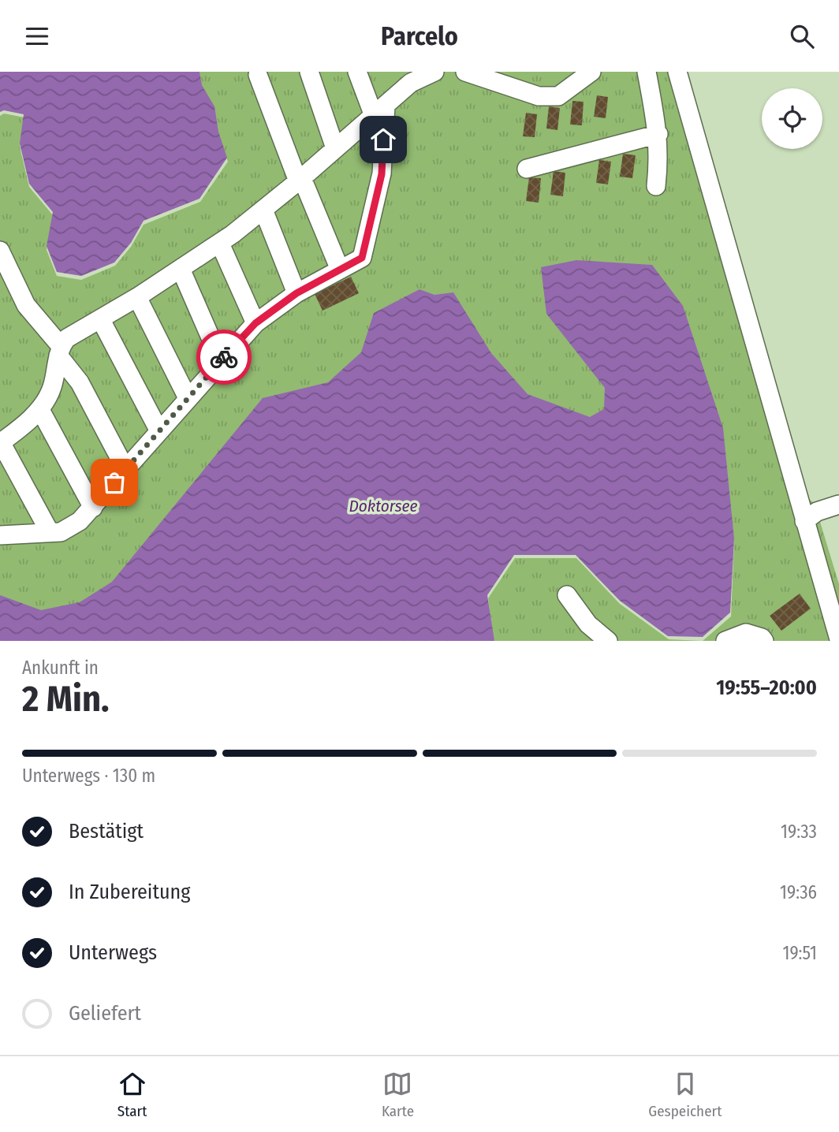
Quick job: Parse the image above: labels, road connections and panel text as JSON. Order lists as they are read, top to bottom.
{
  "water": ["Doktorsee"],
  "page": {
    "header": "Parcelo",
    "heading": ["2 Min.", "Ankunft in", "19:55–20:00"],
    "bar": "Unterwegs · 130 m",
    "list": [
      ["Bestätigt", "19:33"],
      ["In Zubereitung", "19:36"],
      ["Unterwegs", "19:51"],
      "Geliefert"
    ],
    "tabs": ["Start", "Karte", "Gespeichert"]
  }
}
